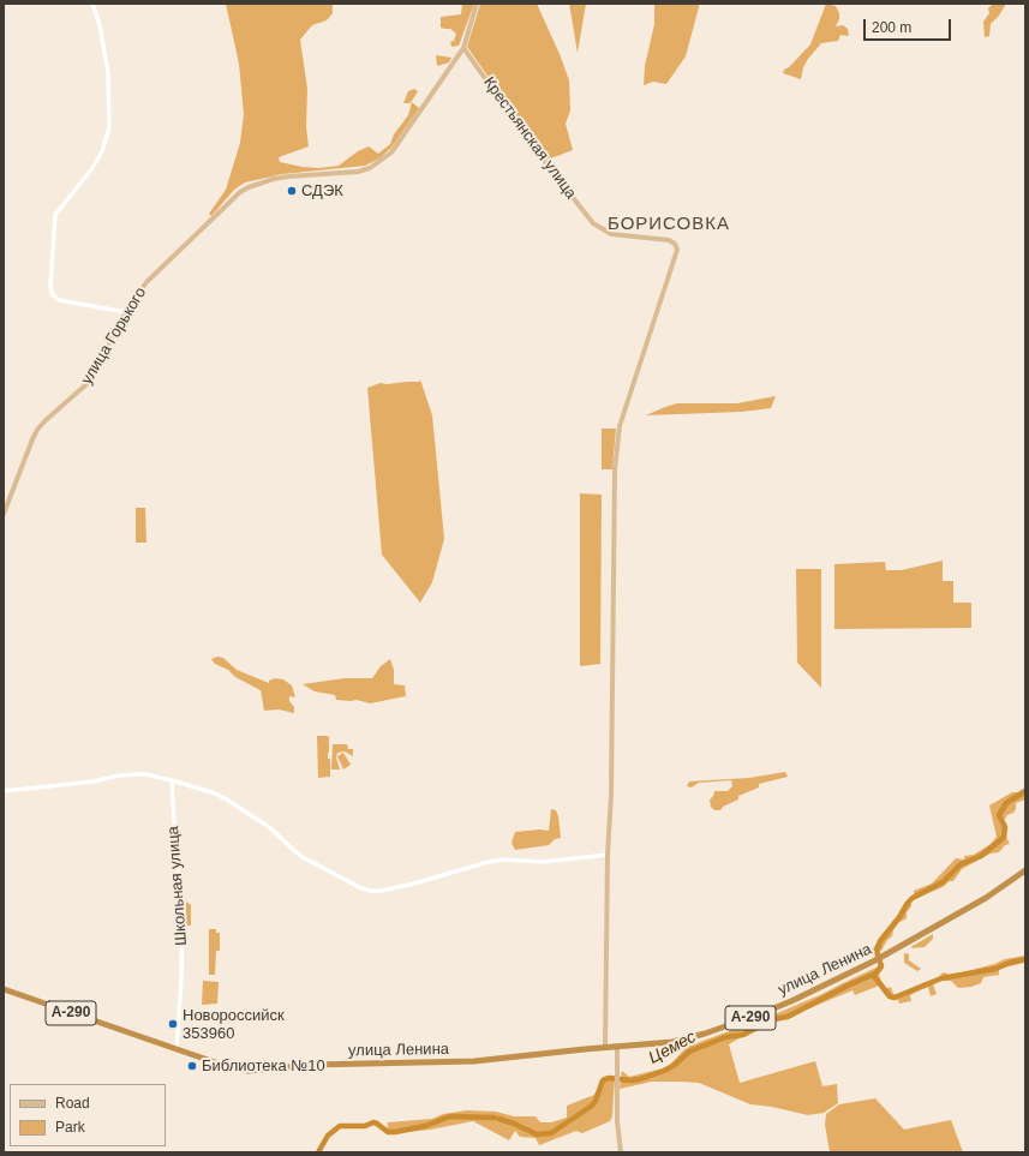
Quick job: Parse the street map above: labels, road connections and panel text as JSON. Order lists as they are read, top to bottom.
{
  "streets": {
    "highway": ["улица Ленина", "А-290"],
    "main road": ["Крестьянская улица", "улица Горького"],
    "street": ["Школьная улица"]
  },
  "crossings": [
    ["Крестьянская улица", "улица Горького"],
    ["Школьная улица", "улица Ленина"]
  ],
  "districts": ["БОРИСОВКА"],
  "water": ["Цемес"],
  "places": ["СДЭК", "Новороссийск 353960", "Библиотека №10"],
  "legend": ["Road", "Park"],
  "scale_bar": "200 m"
}
